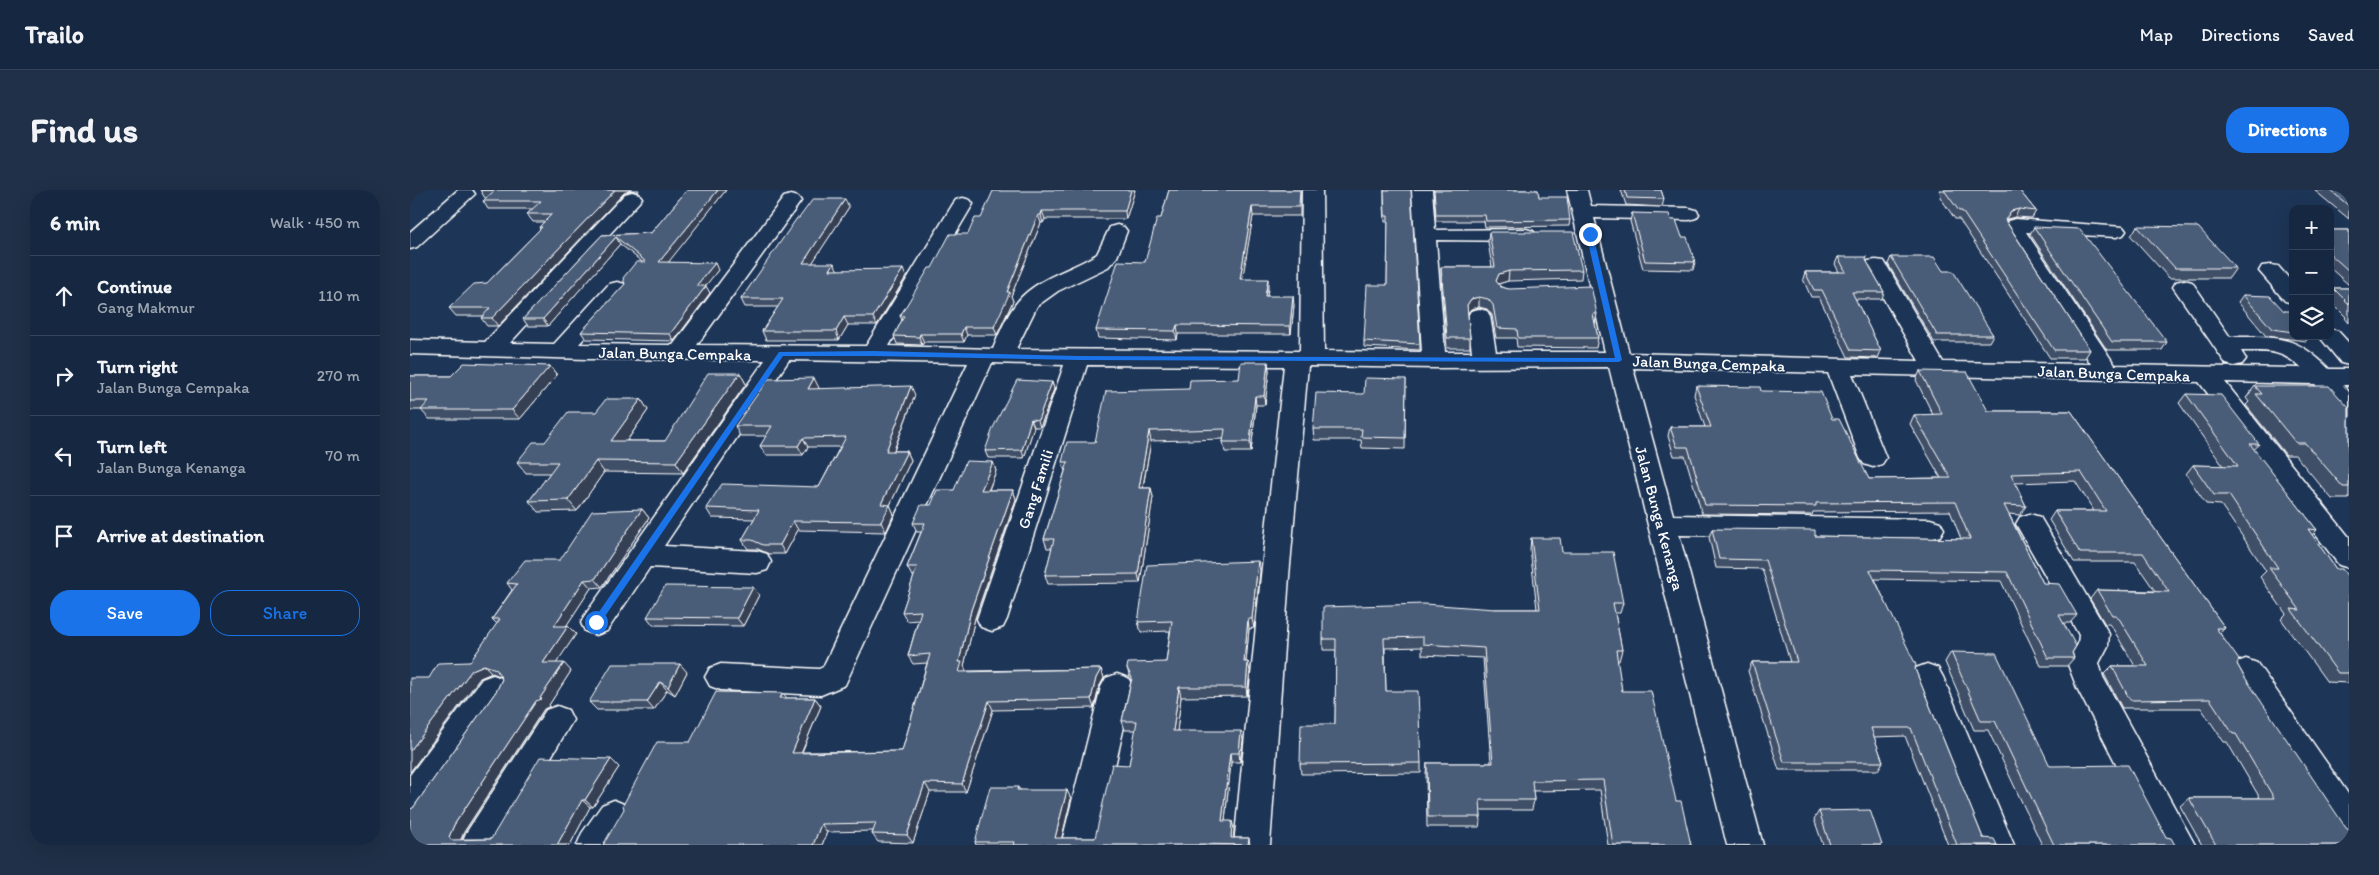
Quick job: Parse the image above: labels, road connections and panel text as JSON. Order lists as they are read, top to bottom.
{
  "streets": {
    "street": ["Jalan Bunga Cempaka", "Gang Famili", "Jalan Bunga Kenanga"]
  },
  "crossings": [
    ["Jalan Bunga Cempaka", "Gang Famili"],
    ["Jalan Bunga Cempaka", "Jalan Bunga Kenanga"]
  ],
  "page": {
    "header": "Trailo",
    "nav": ["Map", "Directions", "Saved"],
    "buttons": [
      "Directions",
      ["Save", "Share"]
    ],
    "title": "Find us",
    "heading": ["6 min", "Walk · 450 m"],
    "map_buttons": ["+", "−"],
    "list": [
      ["Continue", "Gang Makmur", "110 m"],
      ["Turn right", "Jalan Bunga Cempaka", "270 m"],
      ["Turn left", "Jalan Bunga Kenanga", "70 m"],
      "Arrive at destination"
    ]
  }
}
